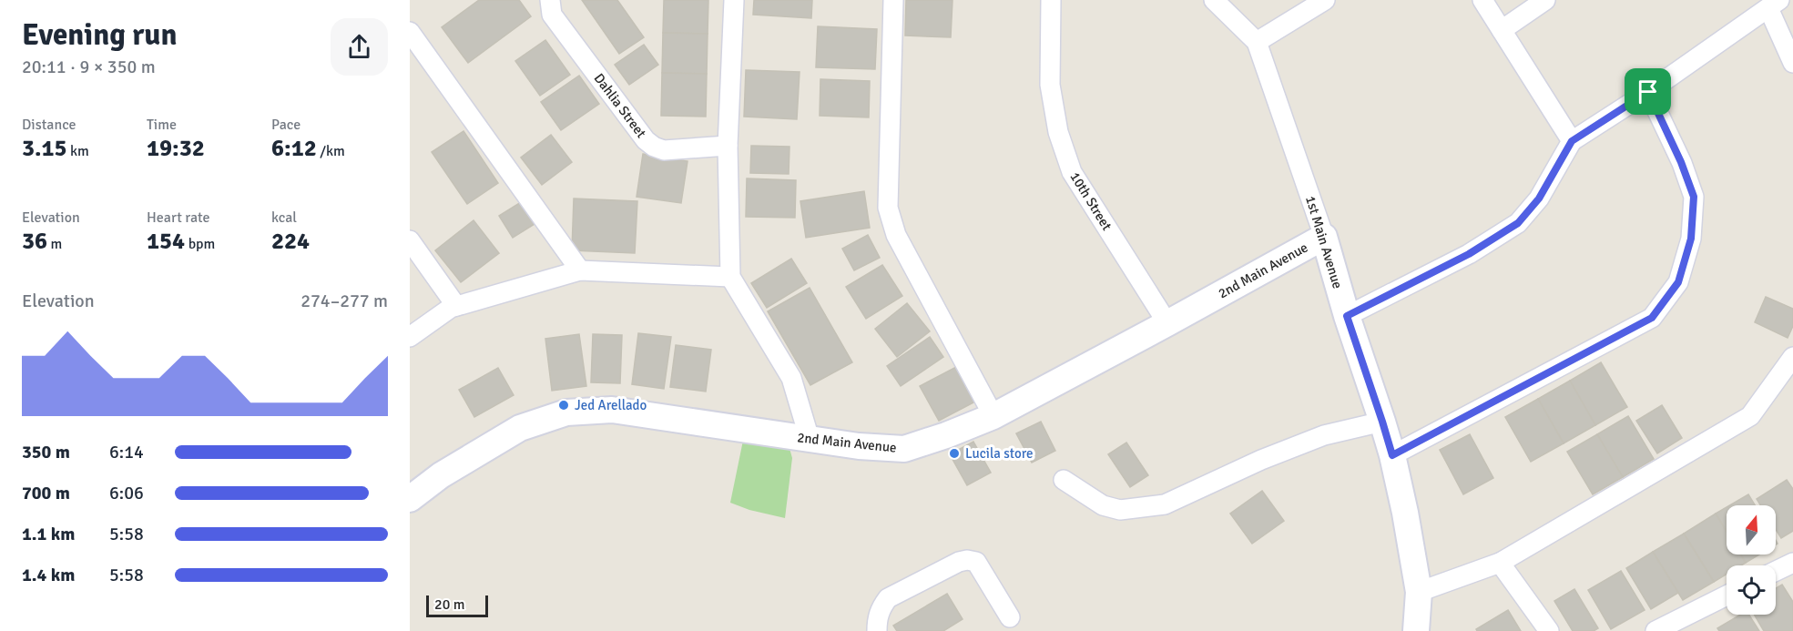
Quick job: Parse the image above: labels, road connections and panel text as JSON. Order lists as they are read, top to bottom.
{
  "streets": {
    "street": [
      "Dahlia Street",
      "10th Street",
      "1st Main Avenue",
      "2nd Main Avenue"
    ]
  },
  "crossings": [
    ["10th Street", "2nd Main Avenue"],
    ["1st Main Avenue", "2nd Main Avenue"]
  ],
  "places": ["Jed Arellado", "Lucila store"],
  "scale_bar": "20 m",
  "north": "top",
  "page": {
    "heading": ["Evening run", "20:11 · 9 × 350 m"],
    "stats": [
      ["Distance", "3.15 km"],
      ["Time", "19:32"],
      ["Pace", "6:12 /km"],
      ["Elevation", "36 m"],
      ["Heart rate", "154 bpm"],
      ["kcal", "224"]
    ],
    "chart": ["Elevation", "274–277 m"],
    "list": [
      {
        "name": "350 m",
        "note": "6:14"
      },
      {
        "name": "700 m",
        "note": "6:06"
      },
      {
        "name": "1.1 km",
        "note": "5:58"
      },
      {
        "name": "1.4 km",
        "note": "5:58"
      }
    ],
    "scale": "20 m"
  }
}
